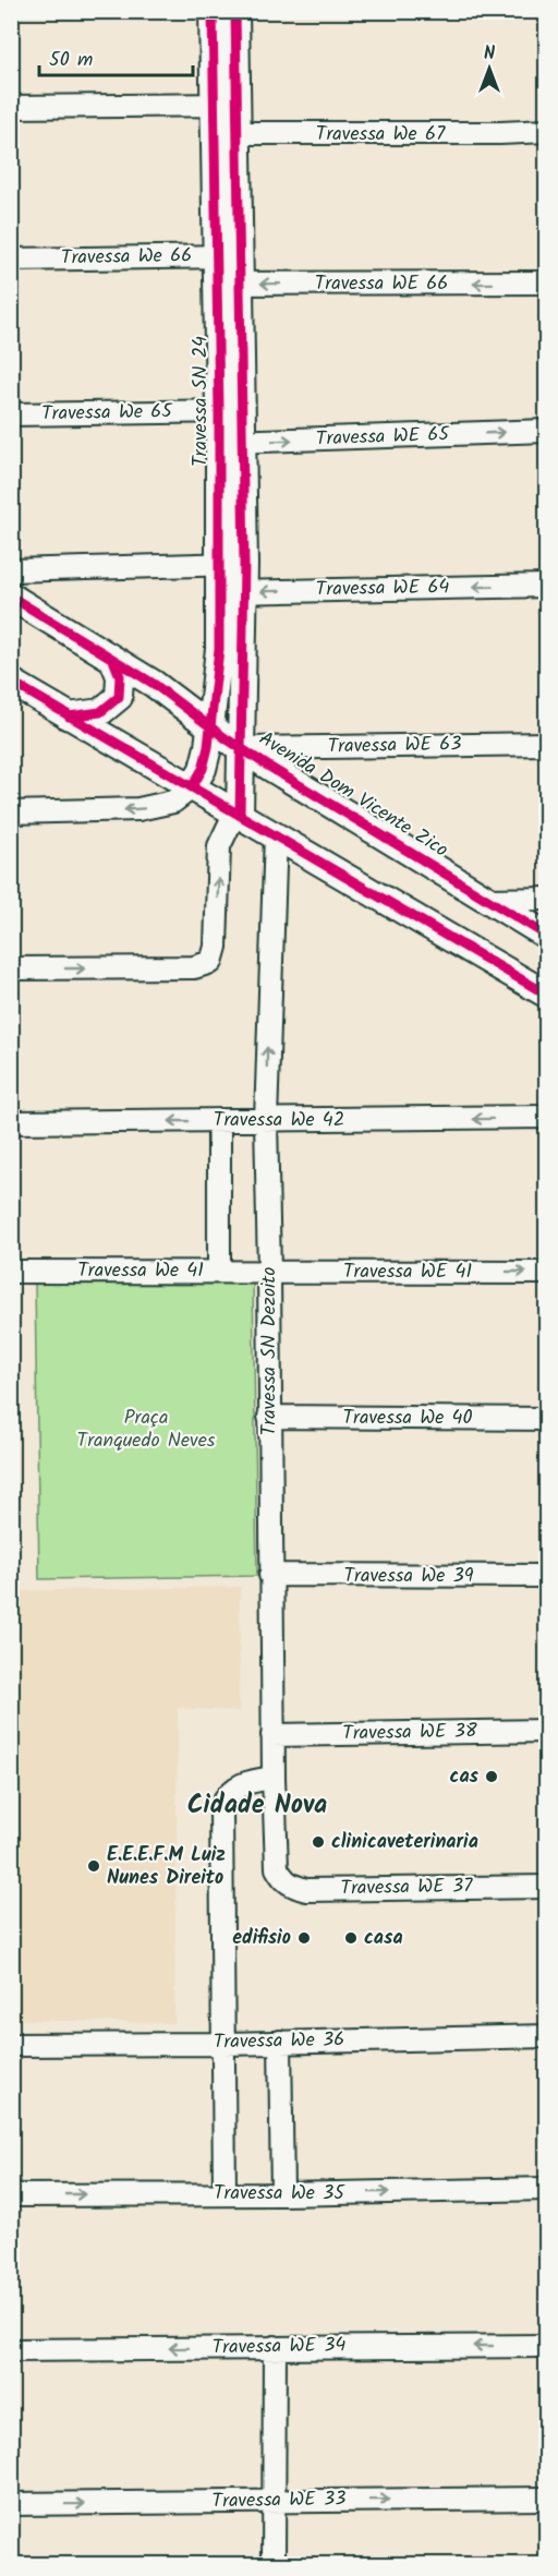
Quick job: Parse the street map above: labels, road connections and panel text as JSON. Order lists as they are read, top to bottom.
{
  "streets": {
    "main road": ["Travessa SN 24", "Avenida Dom Vicente Zico"],
    "street": [
      "Travessa We 67",
      "Travessa We 66",
      "Travessa WE 66",
      "Travessa We 65",
      "Travessa WE 65",
      "Travessa WE 64",
      "Travessa WE 63",
      "Travessa We 42",
      "Travessa We 41",
      "Travessa WE 41",
      "Travessa SN Dezoito",
      "Travessa We 40",
      "Travessa We 39",
      "Travessa WE 38",
      "Travessa WE 37",
      "Travessa We 36",
      "Travessa We 35",
      "Travessa WE 34",
      "Travessa WE 33"
    ]
  },
  "crossings": [
    ["Travessa We 67", "Travessa SN 24"],
    ["Travessa We 66", "Travessa SN 24"],
    ["Travessa WE 66", "Travessa SN 24"],
    ["Travessa SN 24", "Travessa We 65"],
    ["Travessa SN 24", "Travessa WE 65"],
    ["Travessa SN 24", "Travessa WE 64"],
    ["Travessa SN 24", "Travessa WE 63"],
    ["Travessa SN 24", "Avenida Dom Vicente Zico"],
    ["Travessa WE 63", "Avenida Dom Vicente Zico"],
    ["Travessa We 42", "Travessa SN Dezoito"],
    ["Travessa We 41", "Travessa WE 41"],
    ["Travessa We 41", "Travessa SN Dezoito"],
    ["Travessa WE 41", "Travessa SN Dezoito"],
    ["Travessa SN Dezoito", "Travessa We 40"],
    ["Travessa SN Dezoito", "Travessa We 39"],
    ["Travessa SN Dezoito", "Travessa WE 38"],
    ["Travessa SN Dezoito", "Travessa WE 37"]
  ],
  "one_way": [
    "Travessa WE 66",
    "Travessa WE 65",
    "Travessa WE 64",
    "Travessa We 42",
    "Travessa WE 41",
    "Travessa We 35",
    "Travessa WE 34",
    "Travessa WE 33"
  ],
  "districts": ["Cidade Nova"],
  "parks": ["Praça Tranquedo Neves"],
  "places": [
    "cas",
    "clinicaveterinaria",
    "E.E.E.F.M Luiz Nunes Direito",
    "edifisio",
    "casa"
  ],
  "scale_bar": "50 m",
  "north": "top"
}
